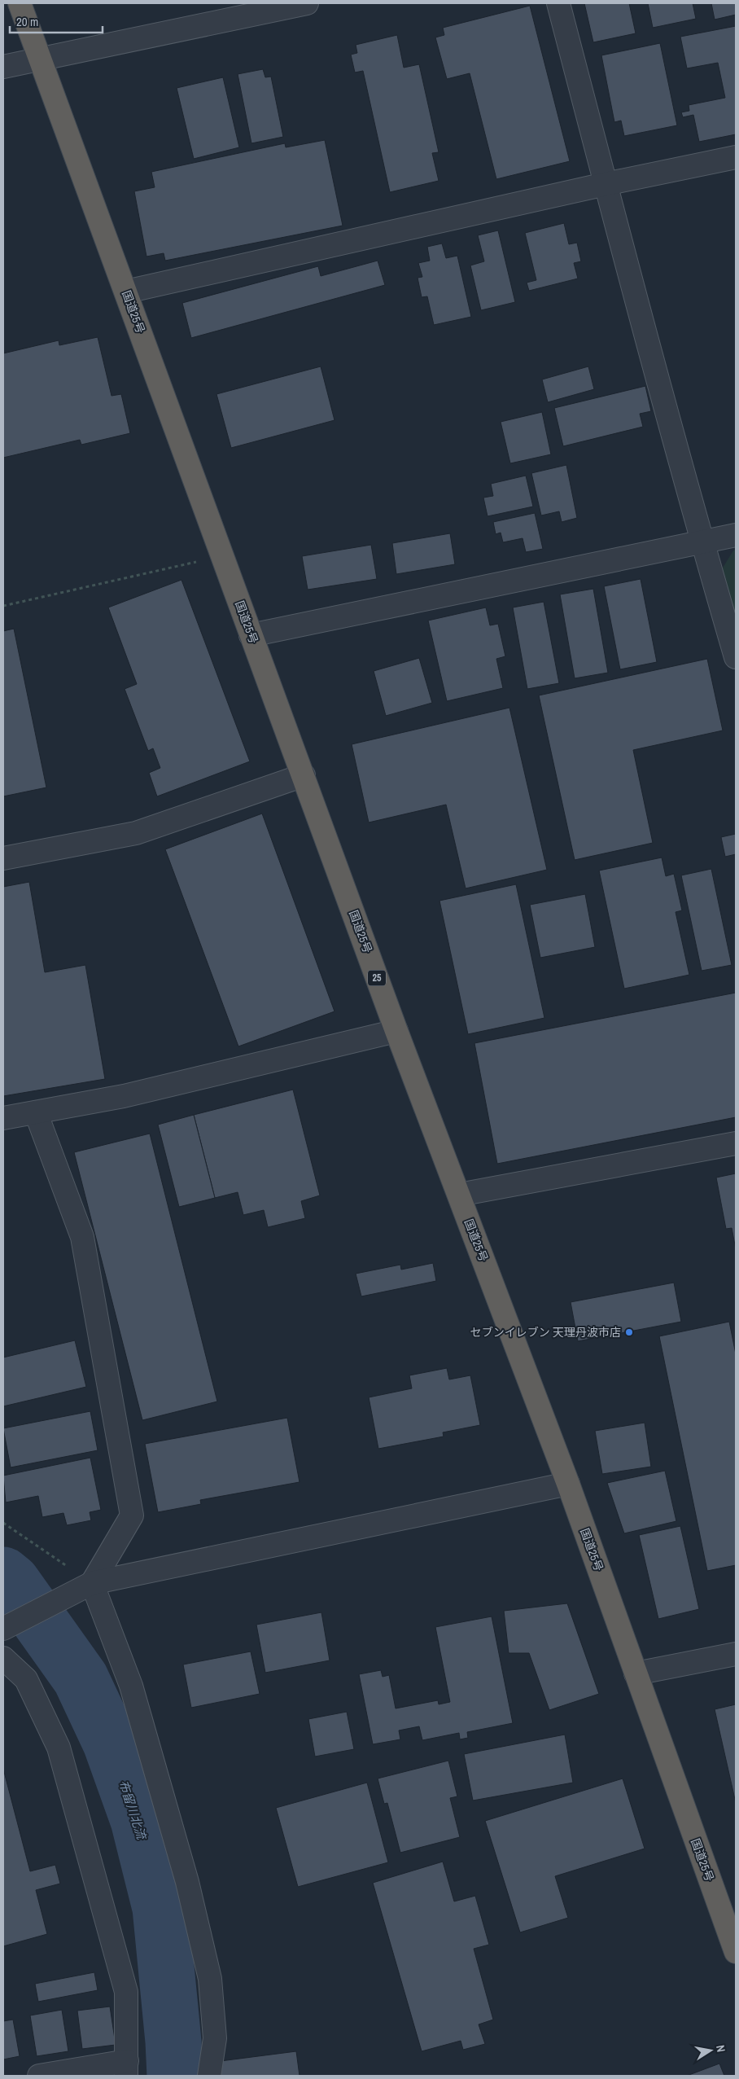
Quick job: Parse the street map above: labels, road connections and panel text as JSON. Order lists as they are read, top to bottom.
{
  "streets": {
    "highway": ["国道25号", "25"]
  },
  "water": ["布留川北流"],
  "places": ["セブンイレブン 天理丹波市店"],
  "scale_bar": "20 m",
  "north": "right"
}
